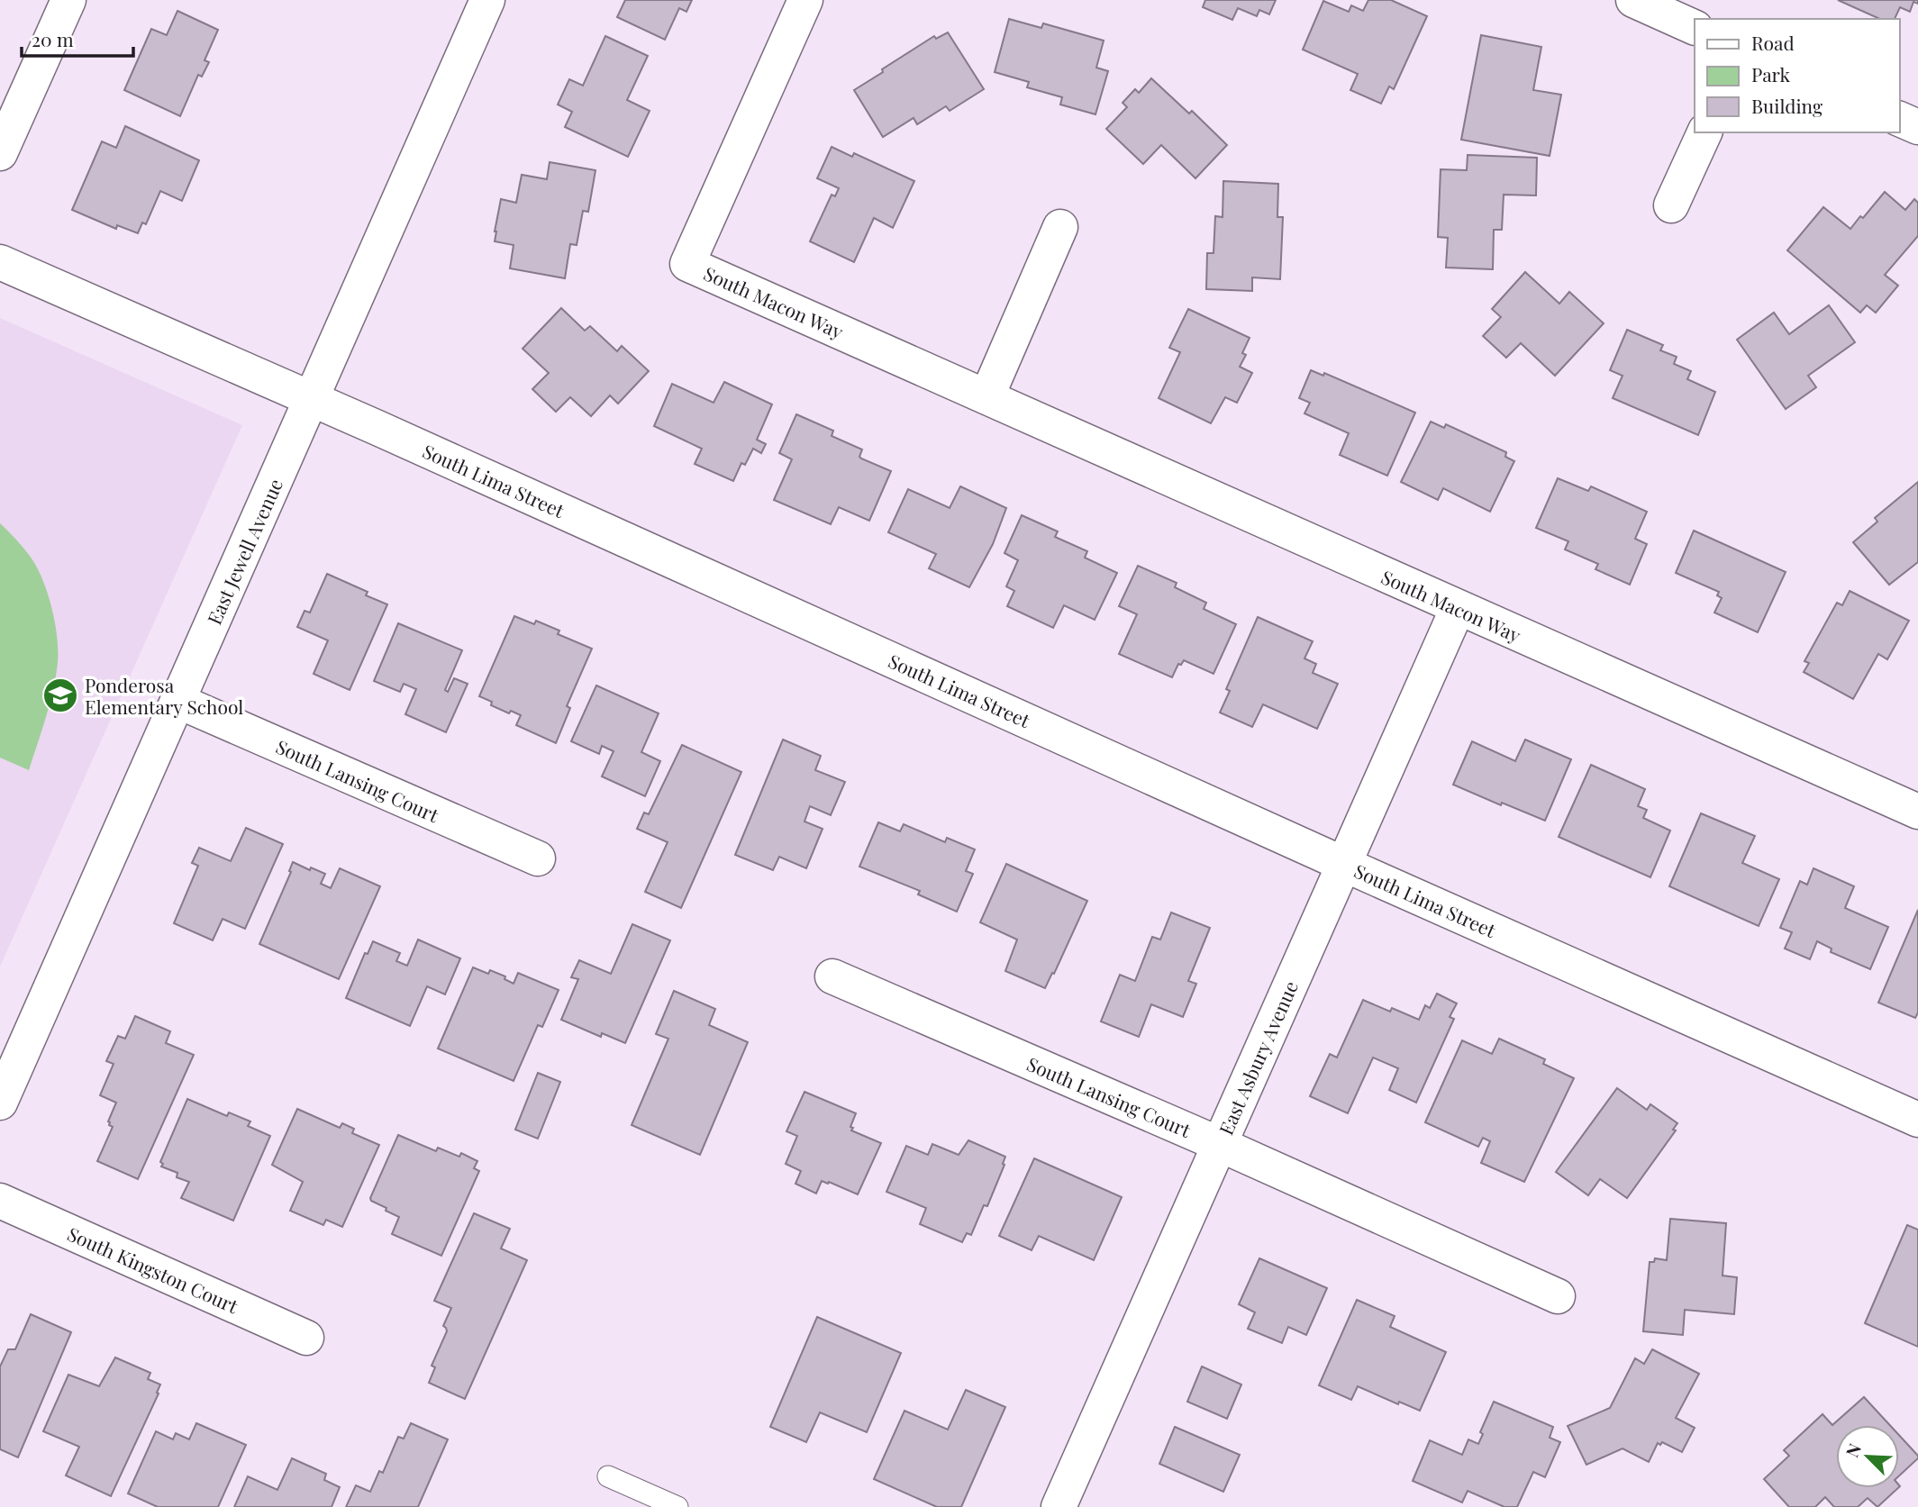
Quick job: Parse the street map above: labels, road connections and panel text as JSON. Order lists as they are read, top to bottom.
{
  "streets": {
    "street": [
      "South Macon Way",
      "South Lima Street",
      "East Jewell Avenue",
      "South Lansing Court",
      "East Asbury Avenue",
      "South Kingston Court"
    ]
  },
  "crossings": [
    ["South Macon Way", "East Asbury Avenue"],
    ["South Lima Street", "East Jewell Avenue"],
    ["South Lima Street", "East Asbury Avenue"],
    ["East Jewell Avenue", "South Lansing Court"],
    ["South Lansing Court", "East Asbury Avenue"]
  ],
  "places": {
    "school or university": ["Ponderosa Elementary School"]
  },
  "legend": ["Road", "Park", "Building"],
  "scale_bar": "20 m",
  "north": "top left"
}
